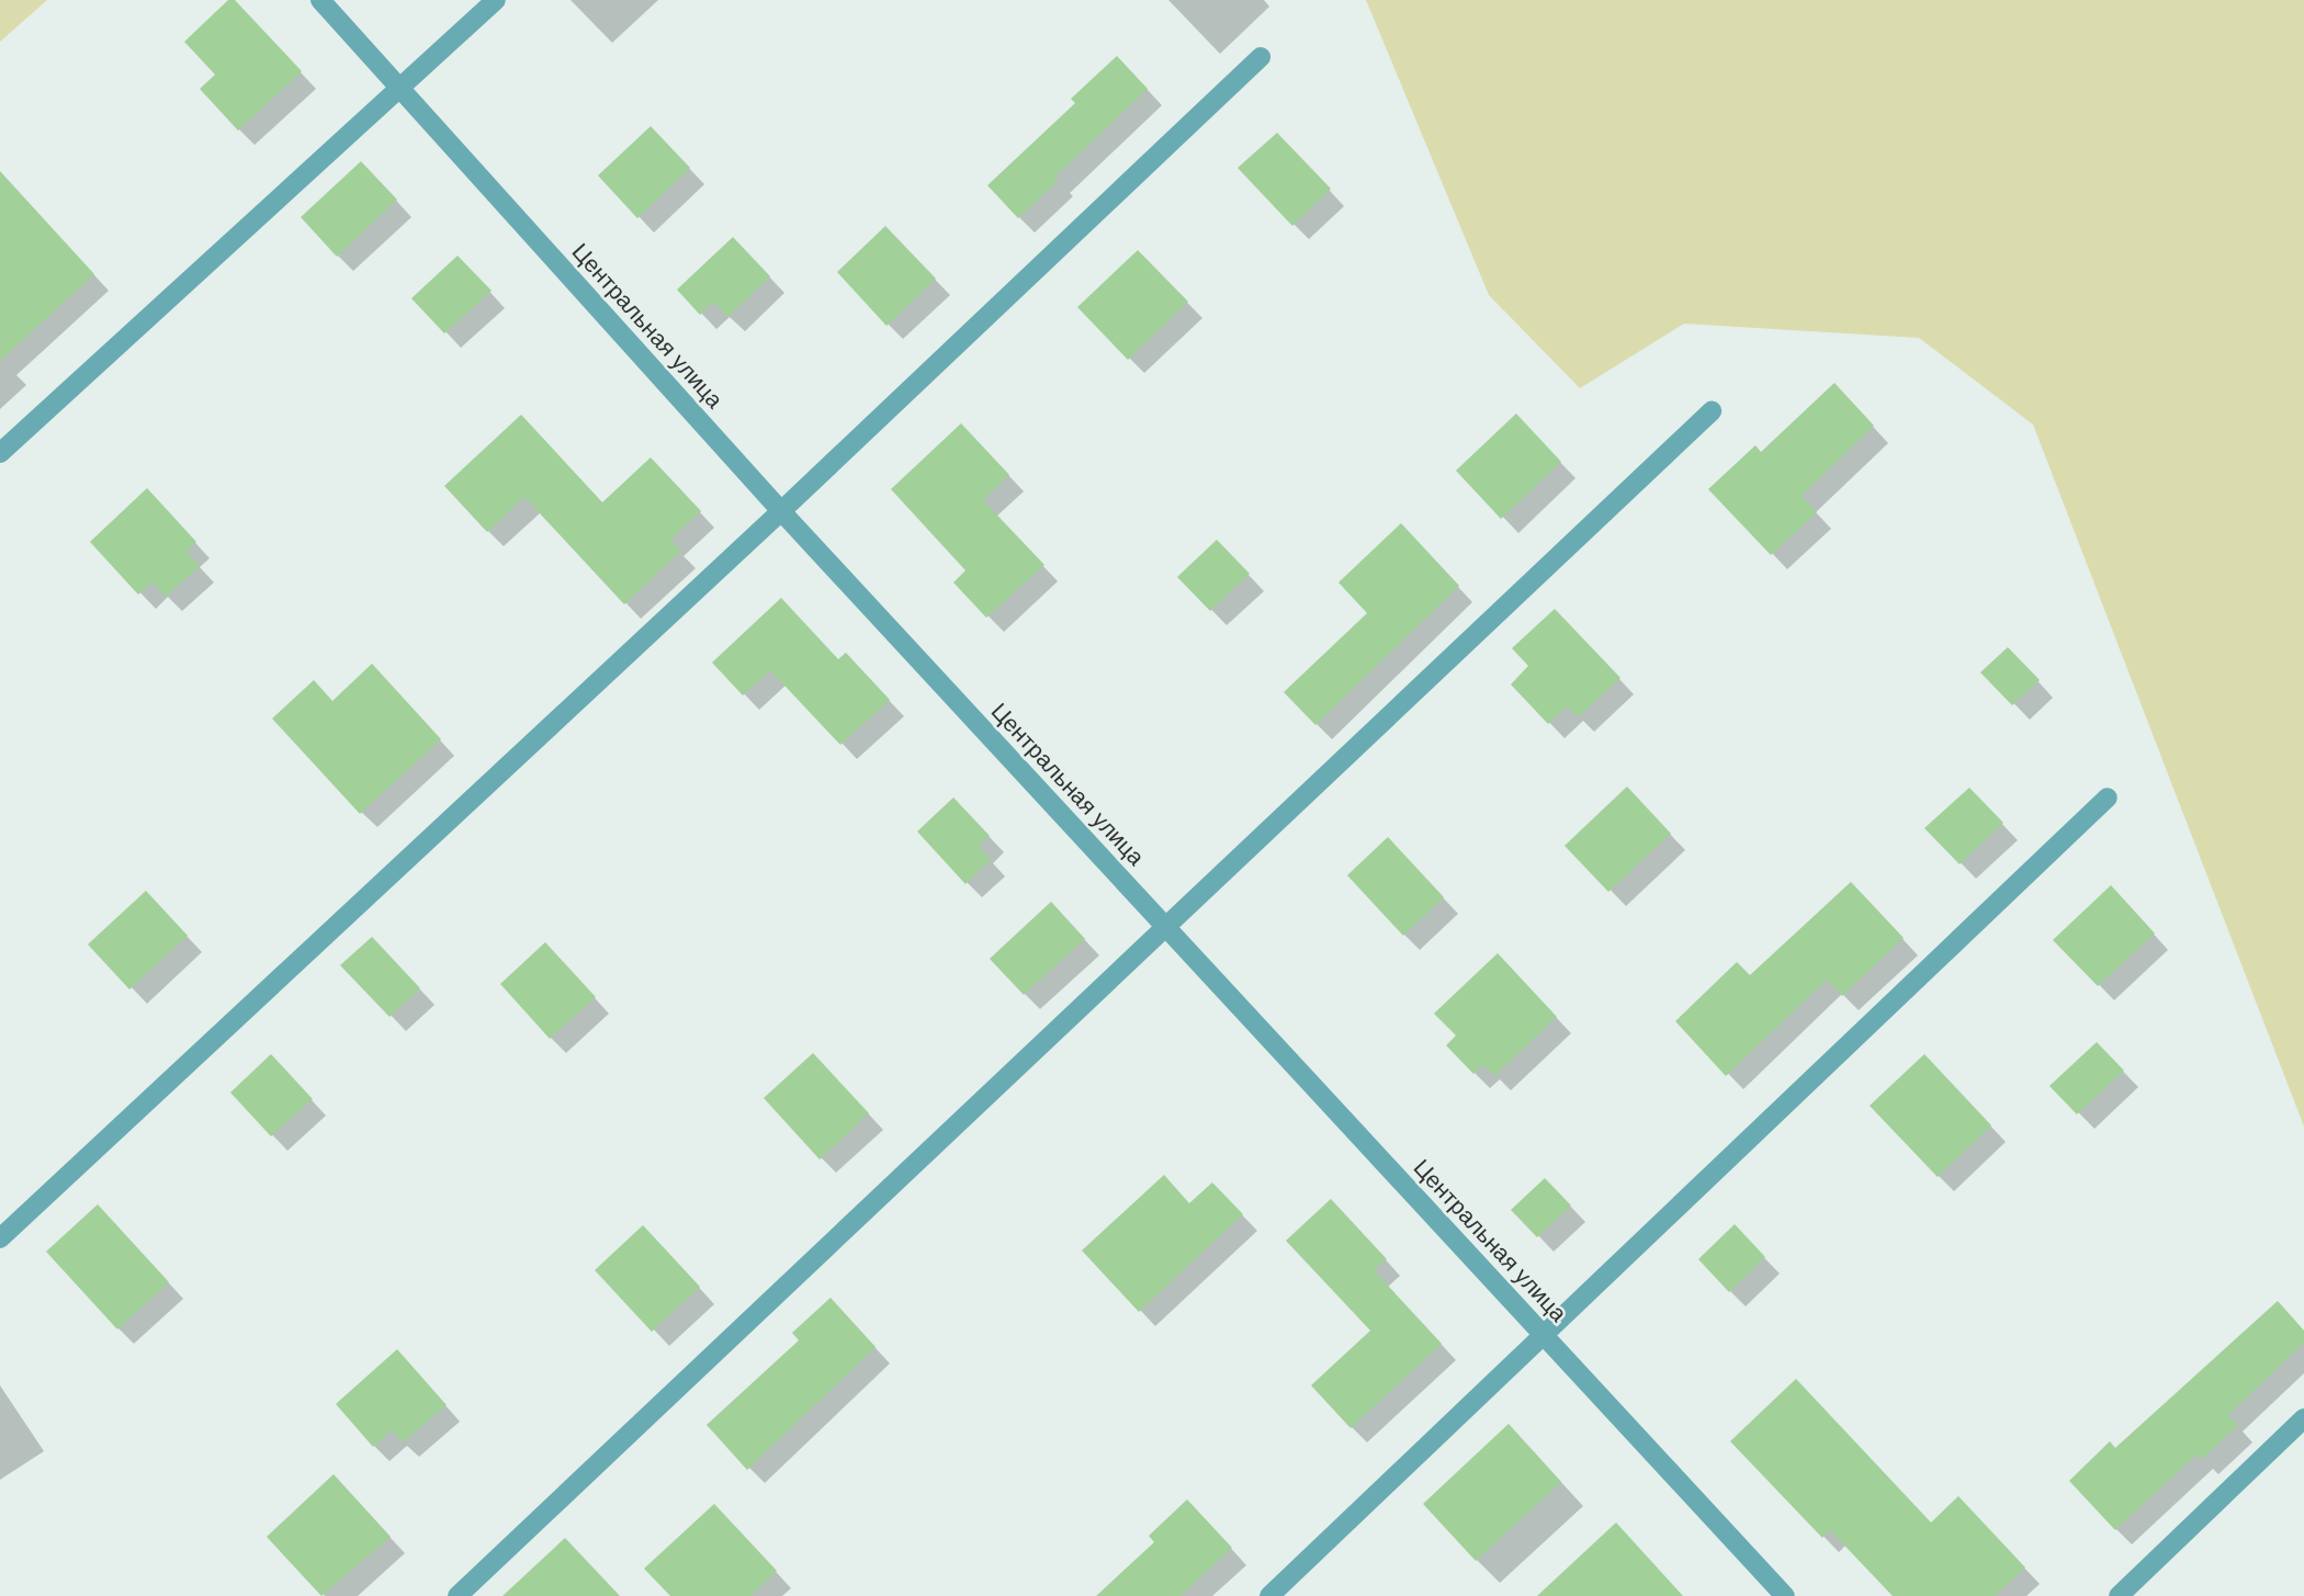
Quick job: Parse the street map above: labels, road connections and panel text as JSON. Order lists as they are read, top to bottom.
{
  "streets": {
    "street": ["Центральная улица"]
  }
}
